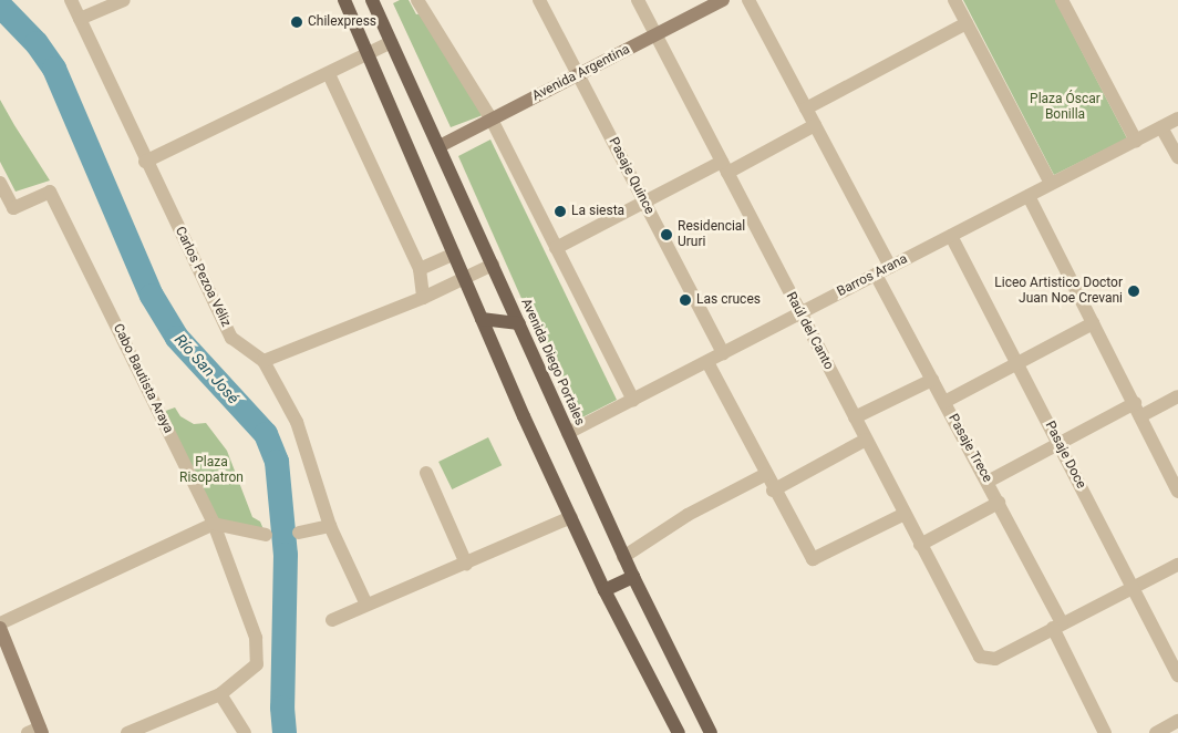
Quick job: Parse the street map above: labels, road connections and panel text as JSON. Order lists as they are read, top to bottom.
{
  "streets": {
    "main road": ["Avenida Diego Portales"],
    "street": [
      "Avenida Argentina",
      "Pasaje Quince",
      "Barros Arana",
      "Carlos Pezoa Véliz",
      "Raúl del Canto",
      "Cabo Bautista Araya",
      "Pasaje Trece",
      "Pasaje Doce"
    ]
  },
  "crossings": [
    ["Avenida Argentina", "Pasaje Quince"],
    ["Avenida Argentina", "Raúl del Canto"],
    ["Avenida Argentina", "Avenida Diego Portales"],
    ["Pasaje Quince", "Barros Arana"],
    ["Barros Arana", "Raúl del Canto"],
    ["Barros Arana", "Avenida Diego Portales"],
    ["Barros Arana", "Pasaje Trece"],
    ["Barros Arana", "Pasaje Doce"],
    ["Raúl del Canto", "Pasaje Trece"]
  ],
  "water": ["Río San José"],
  "parks": ["Plaza Óscar Bonilla", "Plaza Risopatron"],
  "places": [
    "Chilexpress",
    "La siesta",
    "Residencial Ururi",
    "Liceo Artistico Doctor Juan Noe Crevani",
    "Las cruces"
  ]
}
